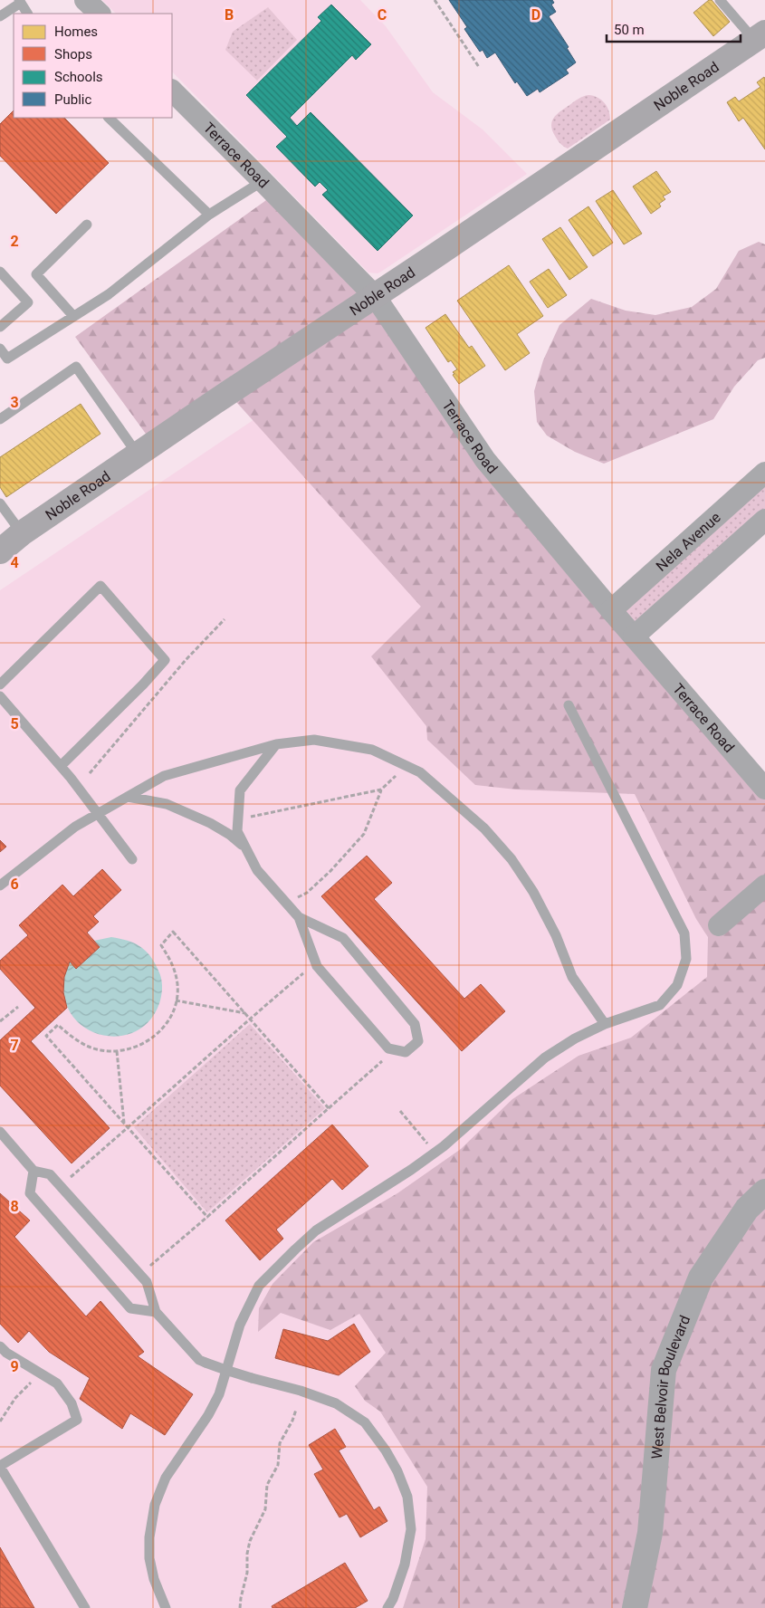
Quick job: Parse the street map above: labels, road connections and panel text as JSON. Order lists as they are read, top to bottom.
{
  "streets": {
    "main road": ["Noble Road"],
    "street": ["Terrace Road", "Nela Avenue", "West Belvoir Boulevard"]
  },
  "crossings": [
    ["Noble Road", "Terrace Road"],
    ["Terrace Road", "Nela Avenue"]
  ],
  "legend": [
    "Homes",
    "Shops",
    "Schools",
    "Public"
  ],
  "scale_bar": "50 m",
  "grid": {
    "columns": ["B", "C", "D"],
    "rows": [
      "2",
      "3",
      "4",
      "5",
      "6",
      "7",
      "8",
      "9"
    ]
  }
}
